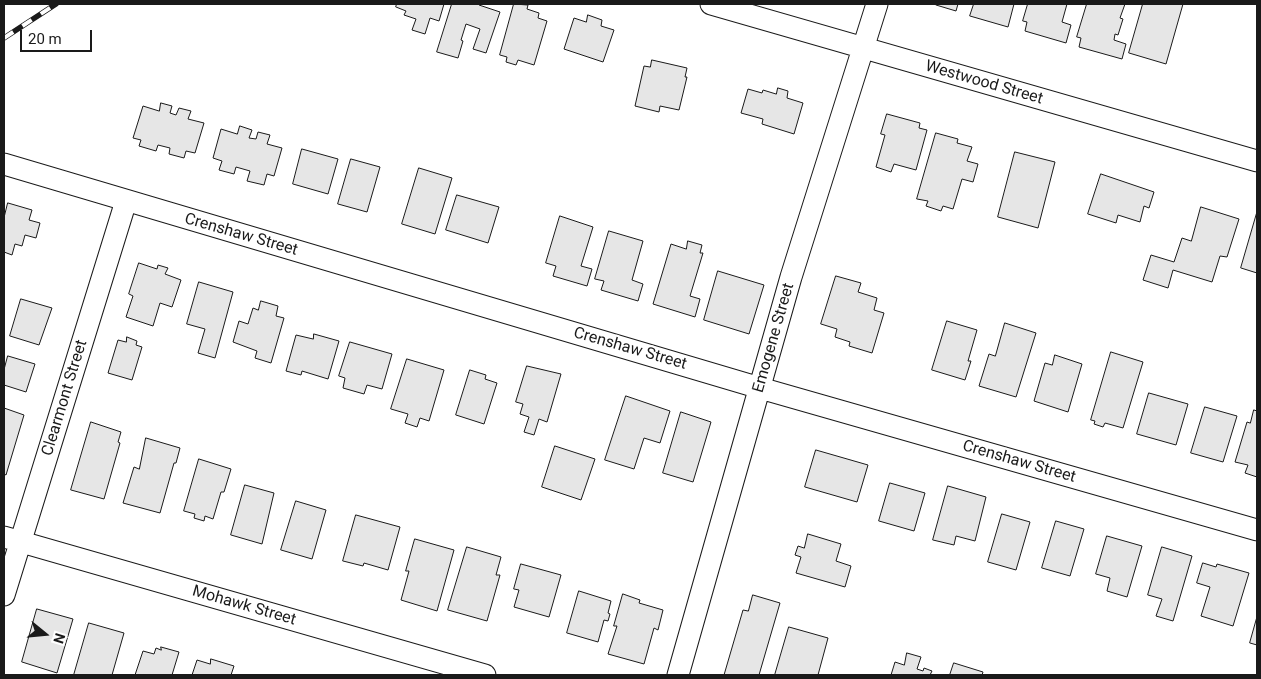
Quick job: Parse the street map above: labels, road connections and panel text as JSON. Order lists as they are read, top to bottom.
{
  "streets": {
    "street": [
      "Westwood Street",
      "Crenshaw Street",
      "Emogene Street",
      "Clearmont Street",
      "Mohawk Street"
    ]
  },
  "crossings": [
    ["Westwood Street", "Emogene Street"],
    ["Crenshaw Street", "Emogene Street"],
    ["Crenshaw Street", "Clearmont Street"],
    ["Clearmont Street", "Mohawk Street"]
  ],
  "scale_bar": "20 m",
  "north": "right"
}
